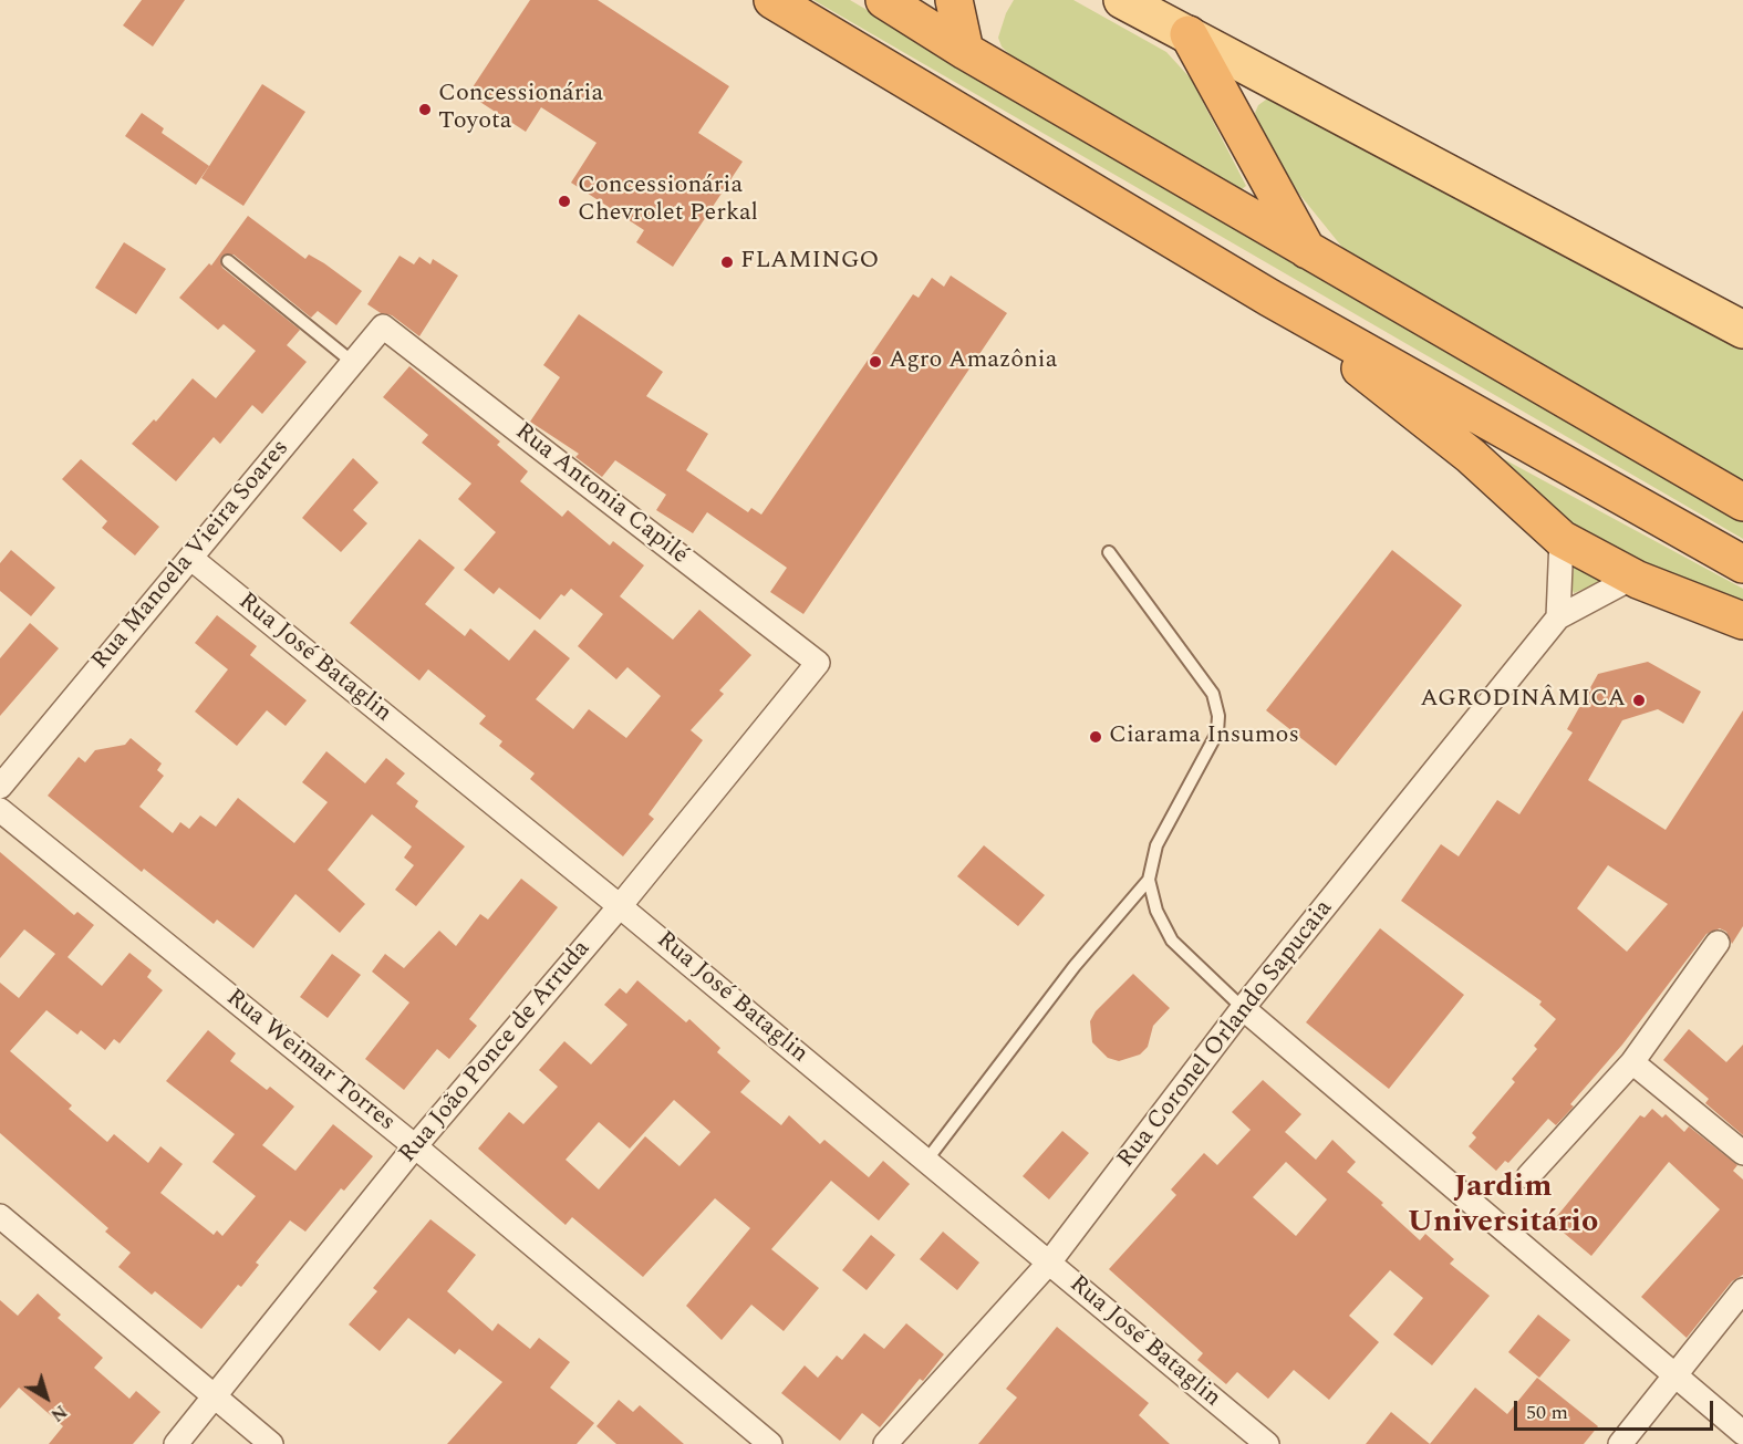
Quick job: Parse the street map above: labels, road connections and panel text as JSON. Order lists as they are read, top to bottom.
{
  "streets": {
    "street": [
      "Rua Antonia Capilé",
      "Rua Manoela Vieira Soares",
      "Rua José Bataglin",
      "Rua Coronel Orlando Sapucaia",
      "Rua João Ponce de Arruda",
      "Rua Weimar Torres"
    ]
  },
  "crossings": [
    ["Rua Antonia Capilé", "Rua Manoela Vieira Soares"],
    ["Rua Antonia Capilé", "Rua João Ponce de Arruda"],
    ["Rua Manoela Vieira Soares", "Rua José Bataglin"],
    ["Rua José Bataglin", "Rua Coronel Orlando Sapucaia"],
    ["Rua José Bataglin", "Rua João Ponce de Arruda"],
    ["Rua João Ponce de Arruda", "Rua Weimar Torres"]
  ],
  "districts": ["Jardim Universitário"],
  "places": [
    "Concessionária Toyota",
    "Concessionária Chevrolet Perkal",
    "FLAMINGO",
    "Agro Amazônia",
    "AGRODINÂMICA",
    "Ciarama Insumos"
  ],
  "scale_bar": "50 m",
  "north": "bottom right"
}
